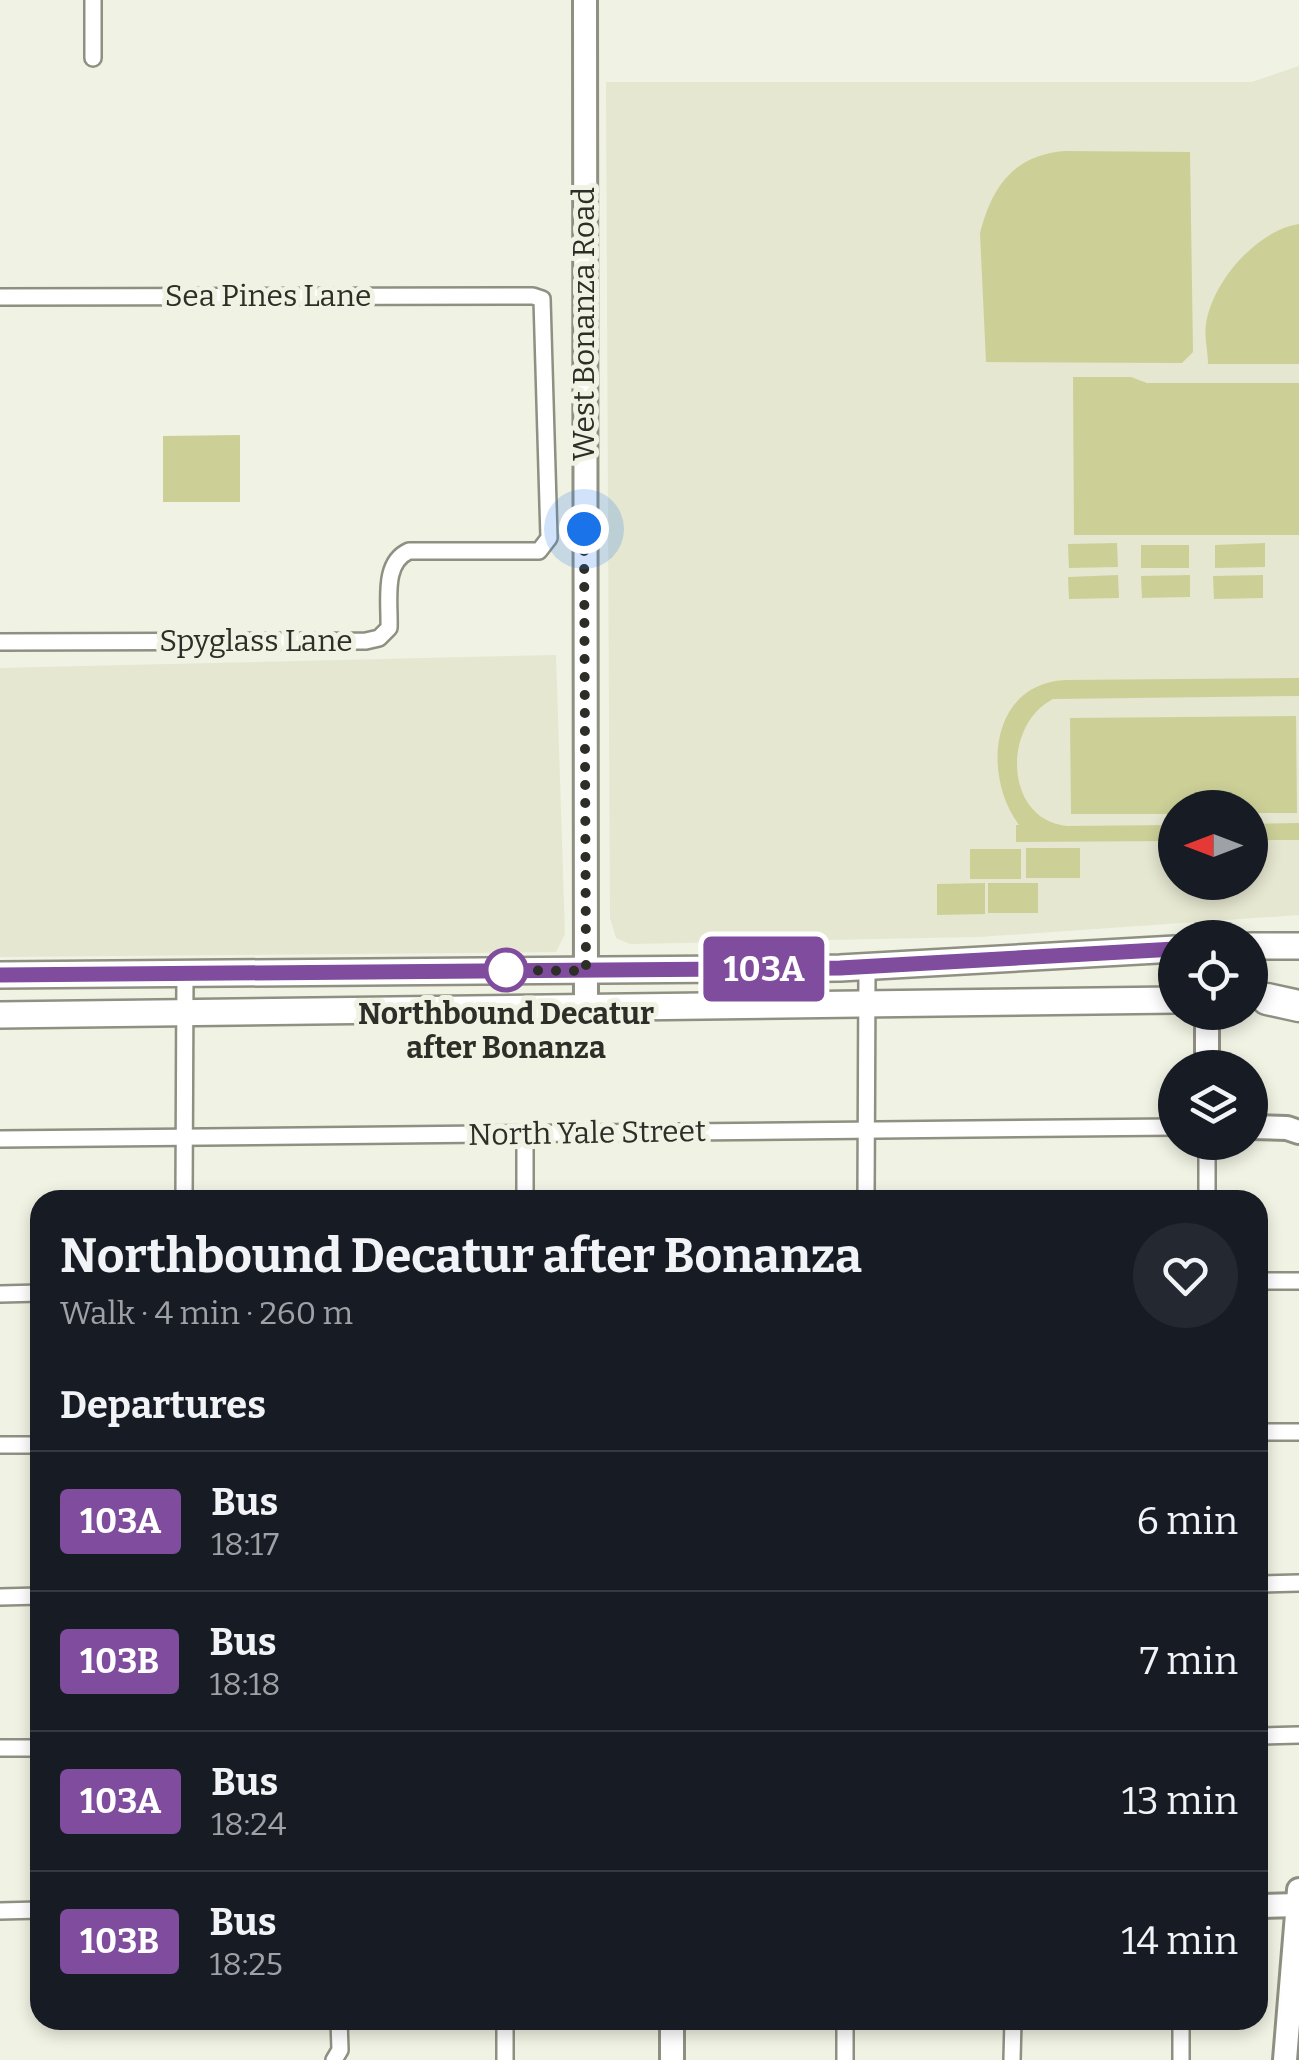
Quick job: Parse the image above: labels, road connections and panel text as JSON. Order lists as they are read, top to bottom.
{
  "streets": {
    "street": [
      "Sea Pines Lane",
      "West Bonanza Road",
      "Spyglass Lane",
      "North Yale Street"
    ]
  },
  "crossings": [
    ["Sea Pines Lane", "Spyglass Lane"]
  ],
  "places": ["Northbound Decatur after Bonanza"],
  "lines": ["bus line 103A"],
  "north": "left",
  "page": {
    "on_map": "103A",
    "heading": [
      ["Northbound Decatur after Bonanza", "Walk · 4 min · 260 m"],
      "Departures"
    ],
    "list": [
      {
        "mark": "103A",
        "name": "Bus",
        "note": "18:17",
        "value": "6 min"
      },
      {
        "mark": "103B",
        "name": "Bus",
        "note": "18:18",
        "value": "7 min"
      },
      {
        "mark": "103A",
        "name": "Bus",
        "note": "18:24",
        "value": "13 min"
      },
      {
        "mark": "103B",
        "name": "Bus",
        "note": "18:25",
        "value": "14 min"
      }
    ]
  }
}
